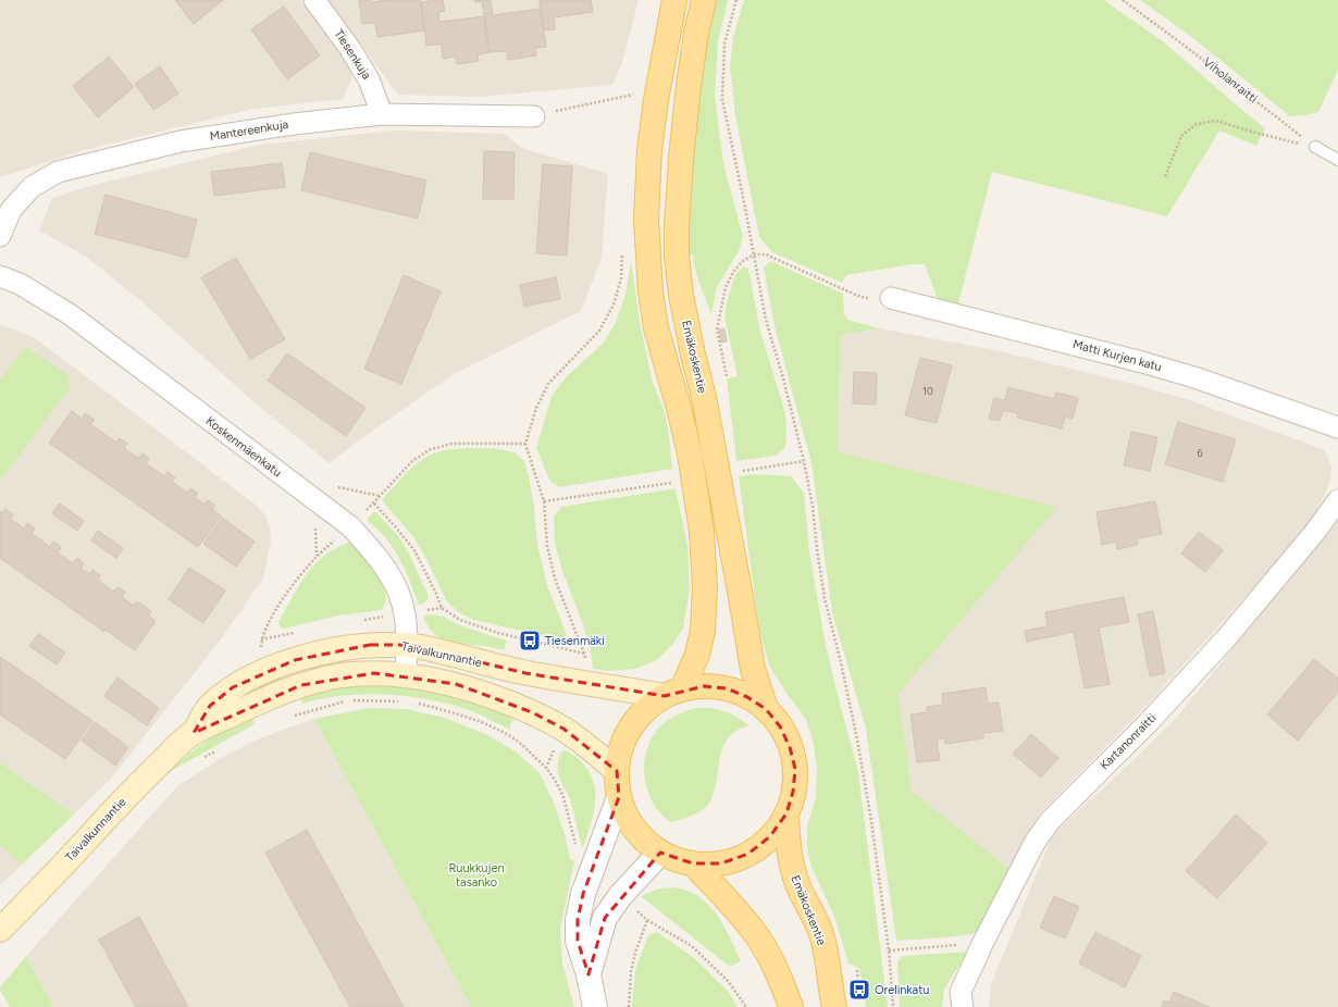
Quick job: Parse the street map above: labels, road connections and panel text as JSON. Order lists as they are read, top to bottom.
{
  "streets": {
    "main road": ["Emäkoskentie", "Taivalkunnantie"],
    "street": [
      "Tiesenkuja",
      "Mantereenkuja",
      "Matti Kurjen katu",
      "Koskenmäenkatu",
      "Kartanonraitti"
    ],
    "path": ["Viholanraitti"]
  },
  "crossings": [
    ["Tiesenkuja", "Mantereenkuja"],
    ["Koskenmäenkatu", "Taivalkunnantie"]
  ],
  "parks": ["Ruukkujen tasanko"],
  "places": {
    "bus stop": ["Tiesenmäki", "Orelinkatu"]
  },
  "house_numbers": ["10", "6"]
}
